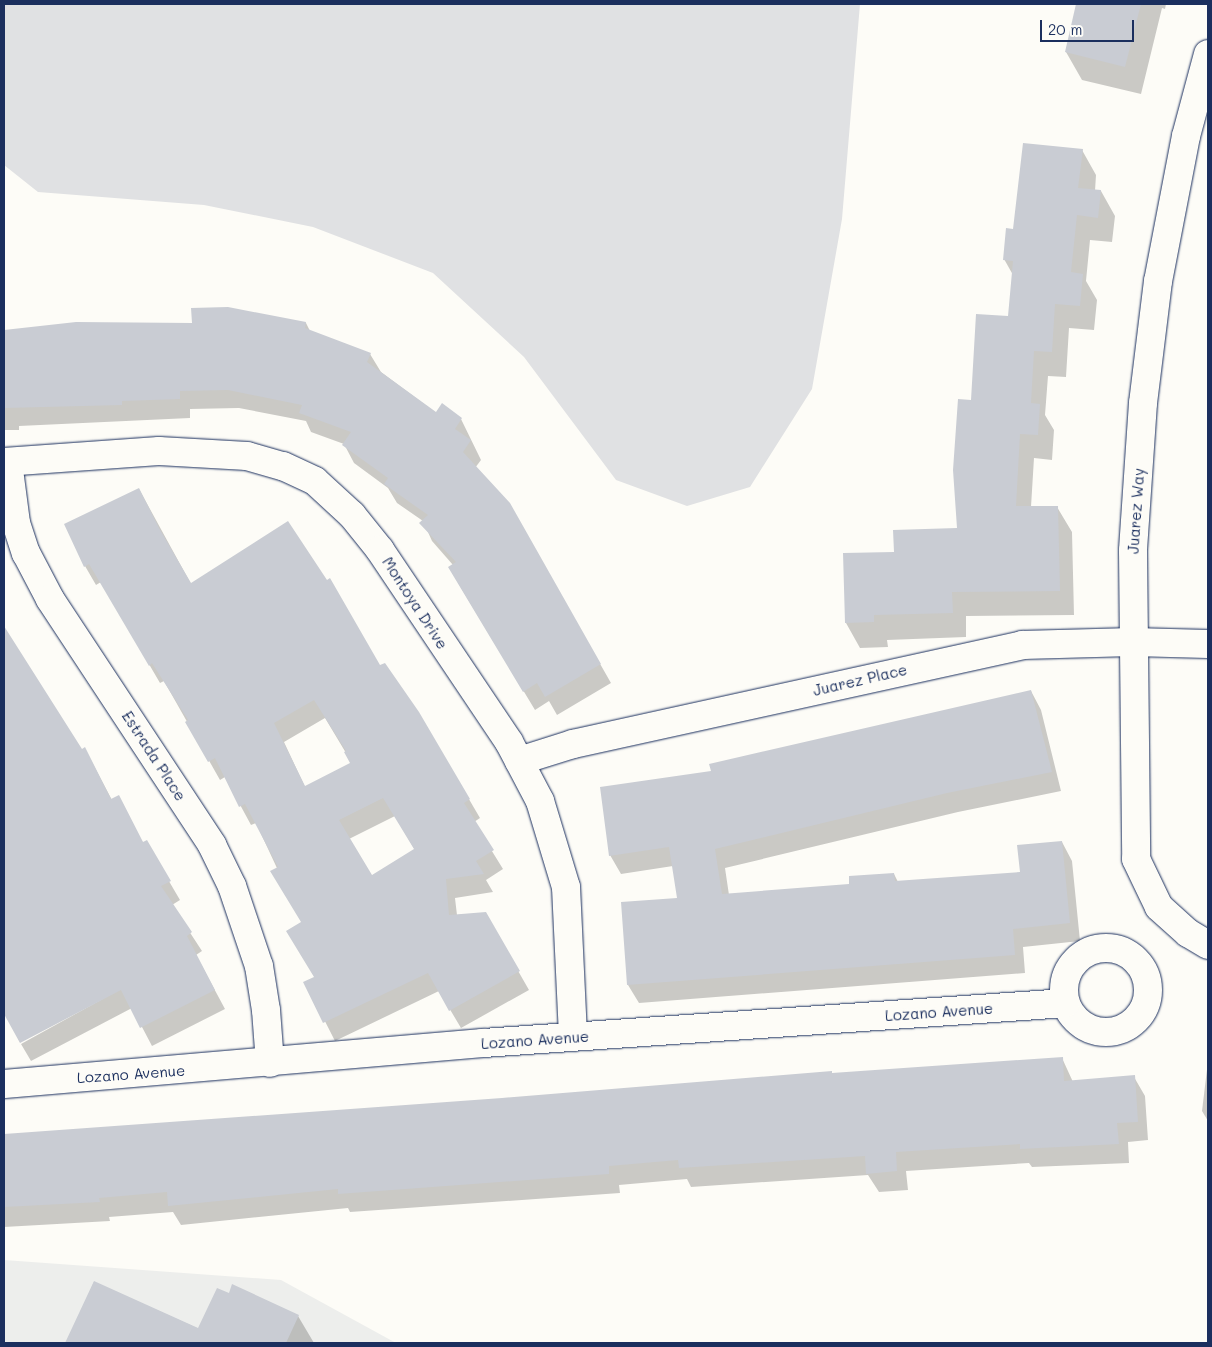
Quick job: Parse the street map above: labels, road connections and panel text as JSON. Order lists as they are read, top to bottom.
{
  "streets": {
    "street": [
      "Juarez Way",
      "Montoya Drive",
      "Juarez Place",
      "Estrada Place",
      "Lozano Avenue"
    ]
  },
  "crossings": [
    ["Juarez Way", "Juarez Place"],
    ["Montoya Drive", "Juarez Place"],
    ["Montoya Drive", "Estrada Place"],
    ["Montoya Drive", "Lozano Avenue"],
    ["Estrada Place", "Lozano Avenue"]
  ],
  "scale_bar": "20 m"
}
